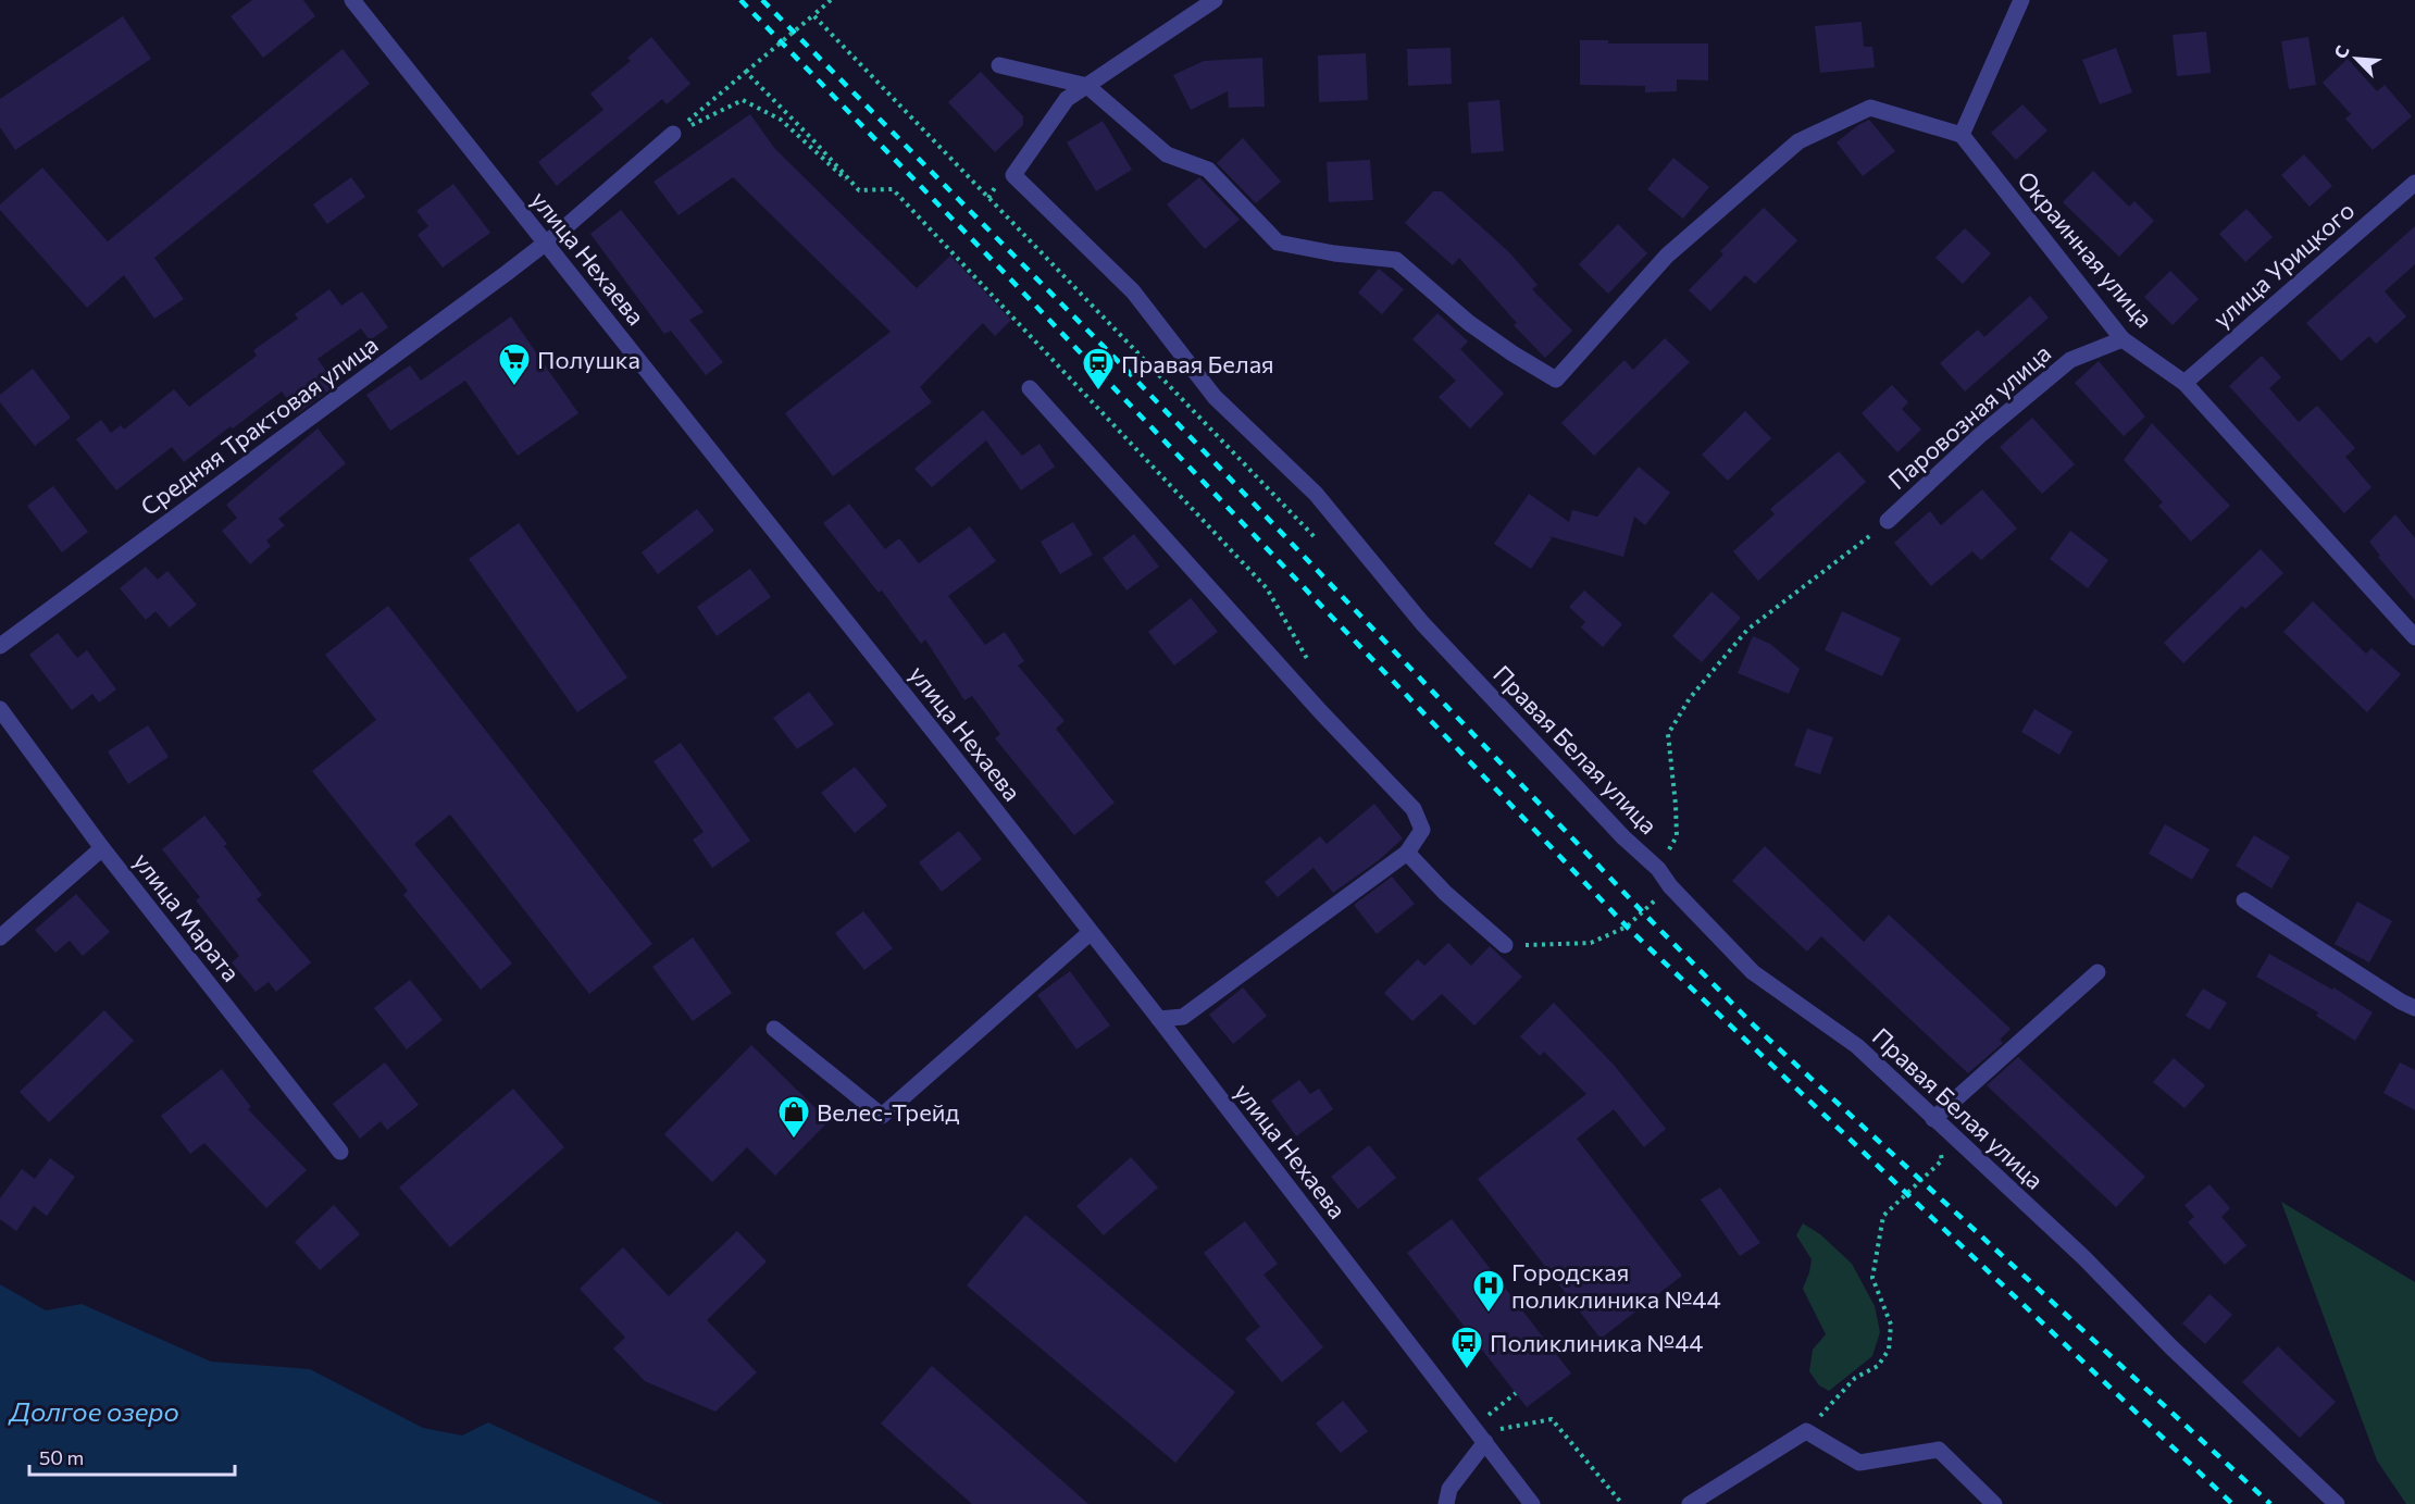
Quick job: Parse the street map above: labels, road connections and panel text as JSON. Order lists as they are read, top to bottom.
{
  "streets": {
    "street": [
      "Окраинная улица",
      "улица Нехаева",
      "улица Урицкого",
      "Паровозная улица",
      "Средняя Трактовая улица",
      "Правая Белая улица",
      "улица Марата"
    ]
  },
  "crossings": [
    ["Окраинная улица", "улица Урицкого"],
    ["Окраинная улица", "Паровозная улица"],
    ["улица Нехаева", "Средняя Трактовая улица"]
  ],
  "water": ["Долгое озеро"],
  "places": {
    "supermarket": ["Полушка"],
    "station": ["Правая Белая"],
    "shop": ["Велес-Трейд"],
    "hospital": ["Городская поликлиника №44"],
    "bus stop": ["Поликлиника №44"]
  },
  "scale_bar": "50 m",
  "north": "top left"
}
